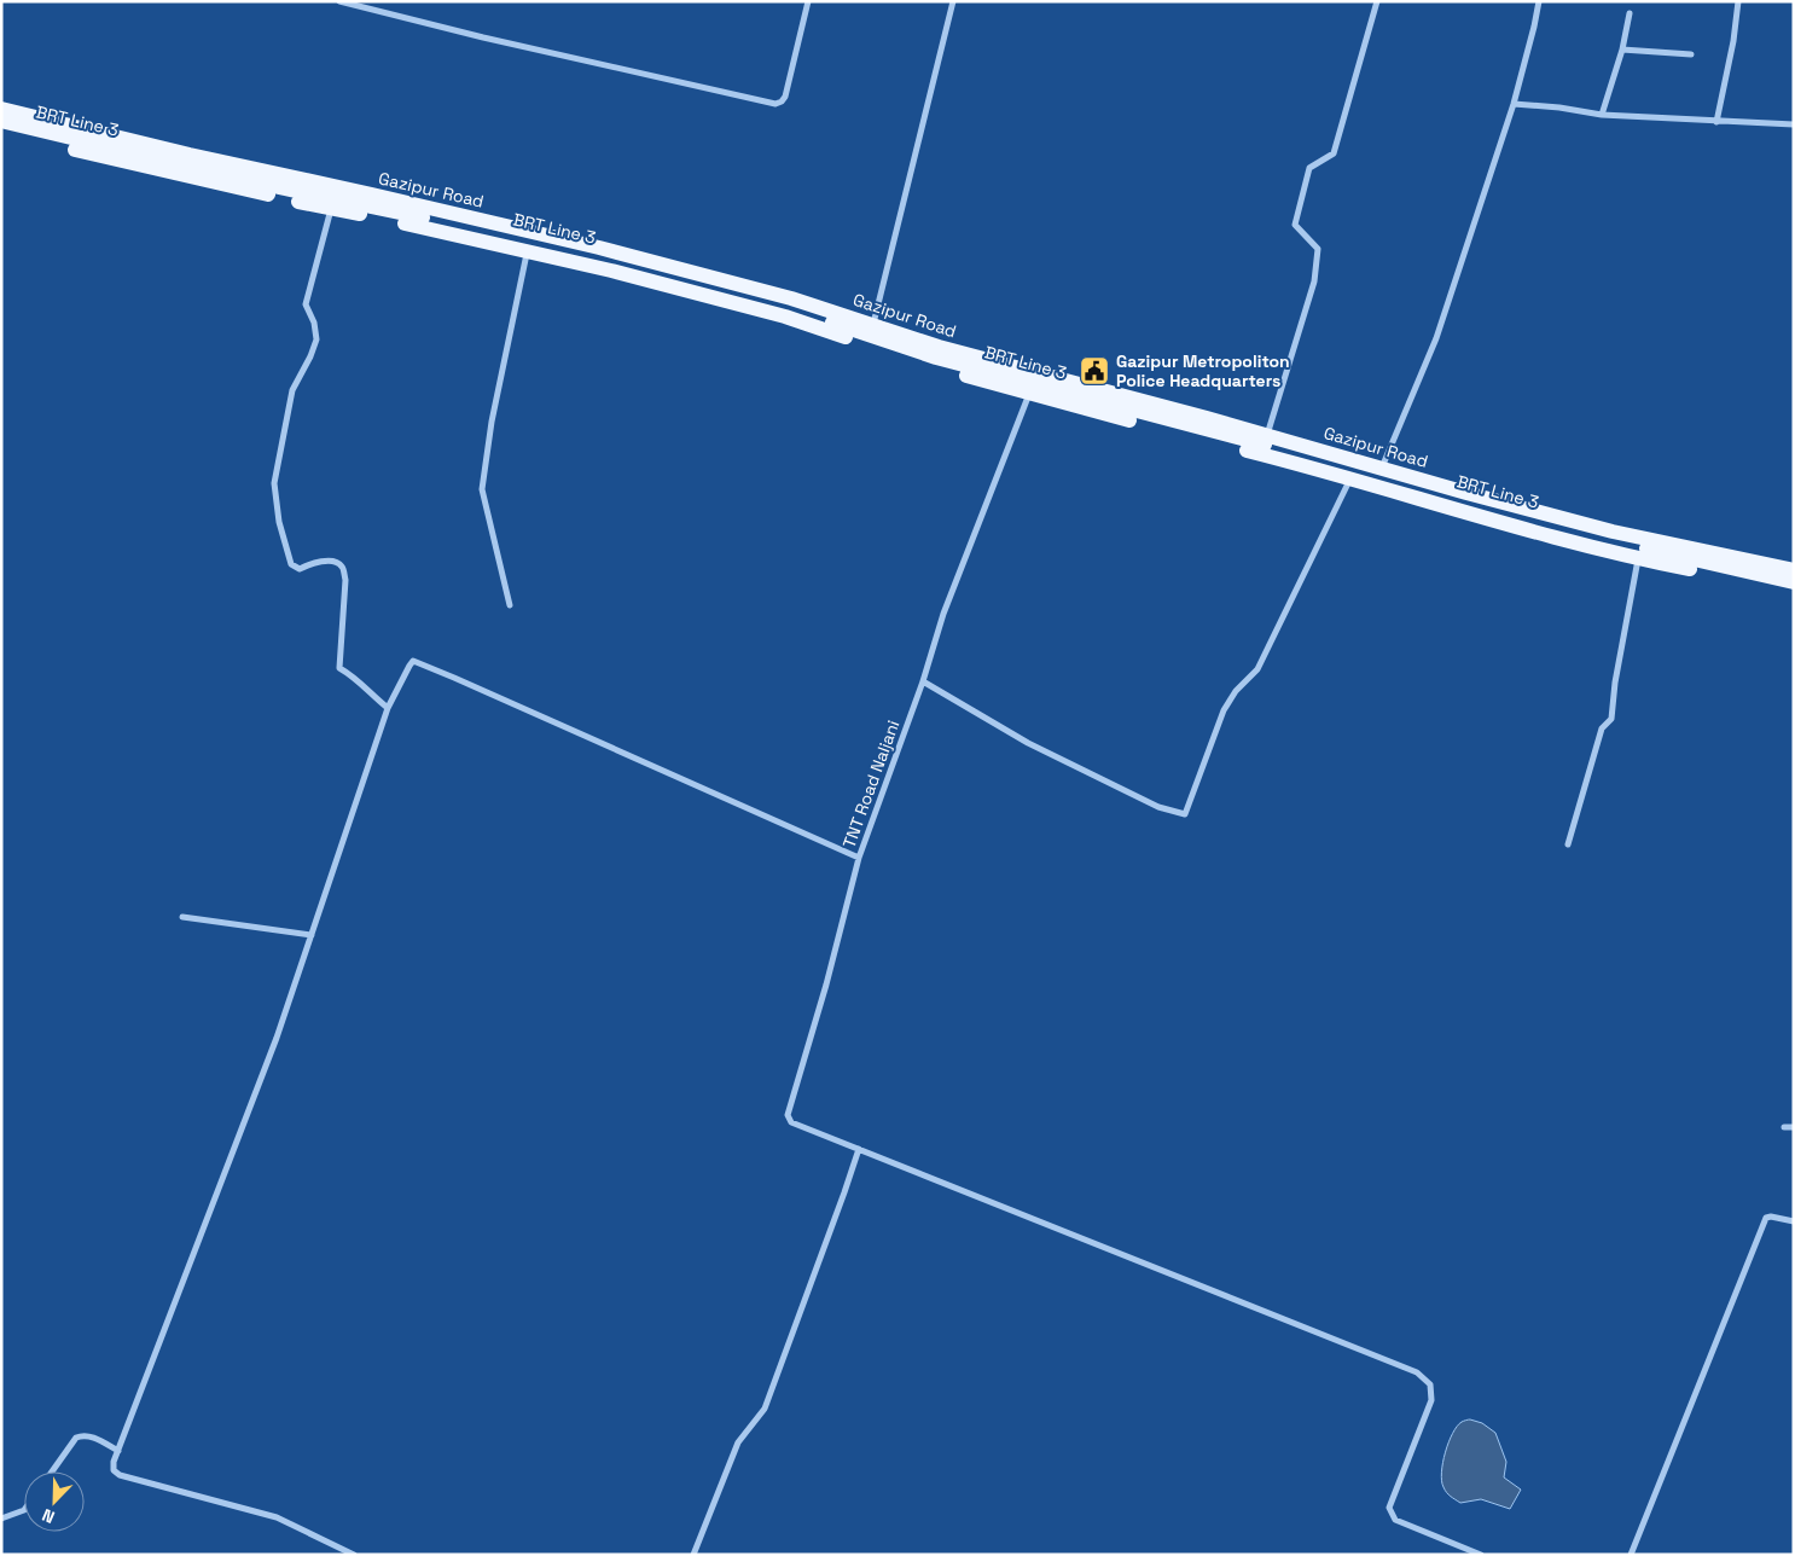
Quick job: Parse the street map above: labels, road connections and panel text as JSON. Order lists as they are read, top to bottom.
{
  "streets": {
    "main road": ["BRT Line 3", "Gazipur Road"],
    "street": ["TNT Road Naljani"]
  },
  "places": {
    "public building": ["Gazipur Metropoliton Police Headquarters"]
  },
  "north": "bottom left"
}
